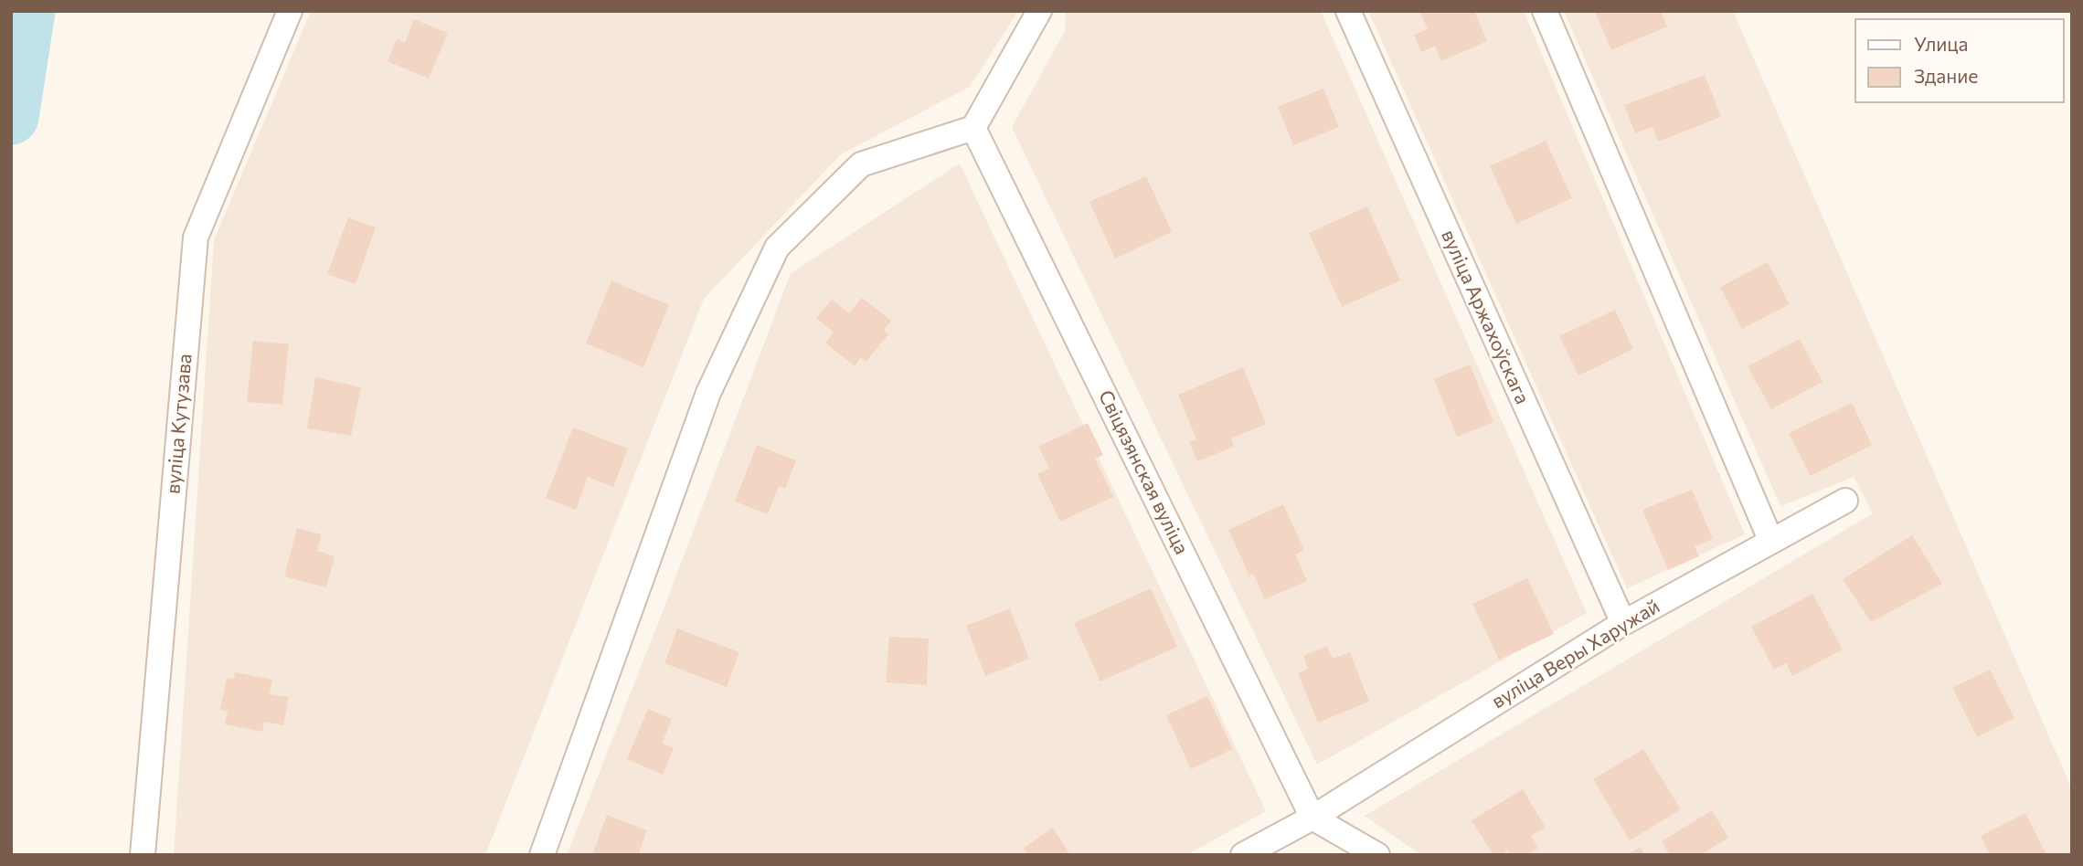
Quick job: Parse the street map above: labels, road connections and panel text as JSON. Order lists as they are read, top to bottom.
{
  "streets": {
    "street": [
      "вуліца Аржахоўскага",
      "вуліца Кутузава",
      "Свіцязянская вуліца",
      "вуліца Веры Харужай"
    ]
  },
  "crossings": [
    ["вуліца Аржахоўскага", "вуліца Веры Харужай"],
    ["Свіцязянская вуліца", "вуліца Веры Харужай"]
  ],
  "legend": ["Улица", "Здание"]
}
